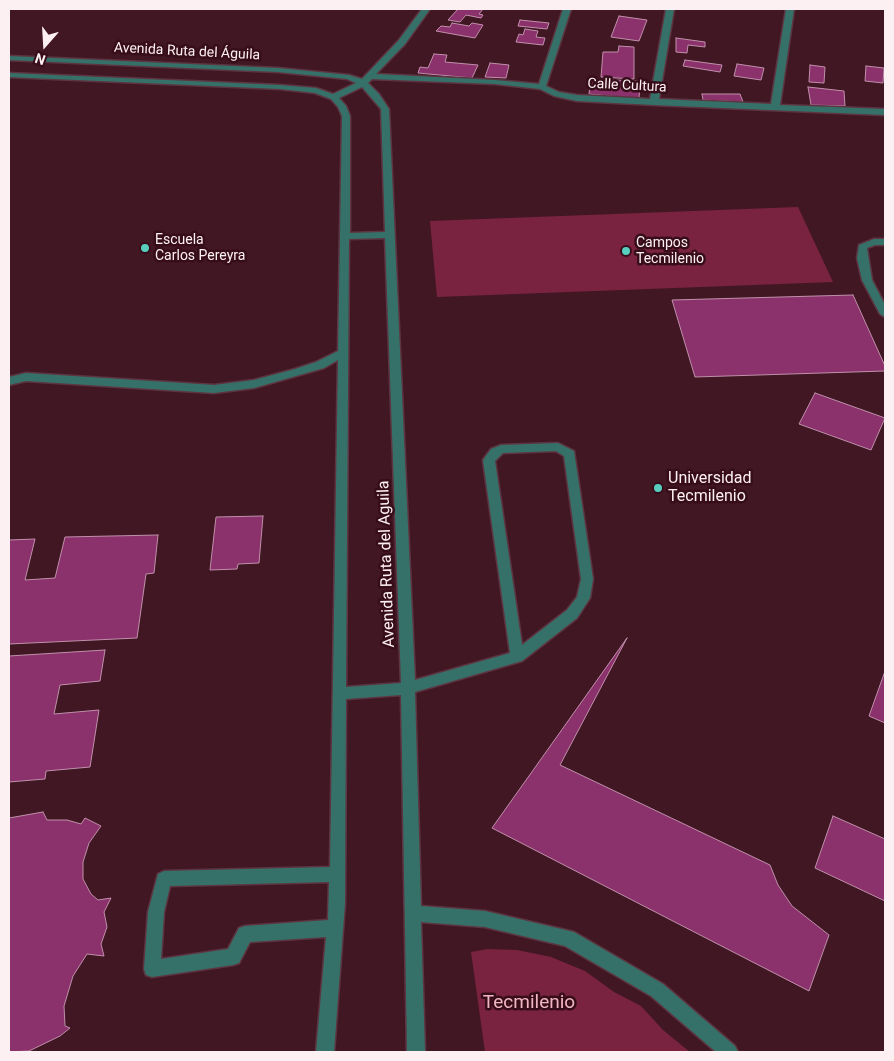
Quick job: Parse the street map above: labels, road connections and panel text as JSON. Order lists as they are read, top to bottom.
{
  "streets": {
    "street": ["Avenida Ruta del Águila", "Calle Cultura", "Avenida Ruta del Aguila"]
  },
  "crossings": [
    ["Avenida Ruta del Águila", "Calle Cultura"],
    ["Avenida Ruta del Águila", "Avenida Ruta del Aguila"],
    ["Calle Cultura", "Avenida Ruta del Aguila"]
  ],
  "parks": ["Tecmilenio"],
  "places": ["Escuela Carlos Pereyra", "Campos Tecmilenio", "Universidad Tecmilenio"],
  "north": "bottom"
}
